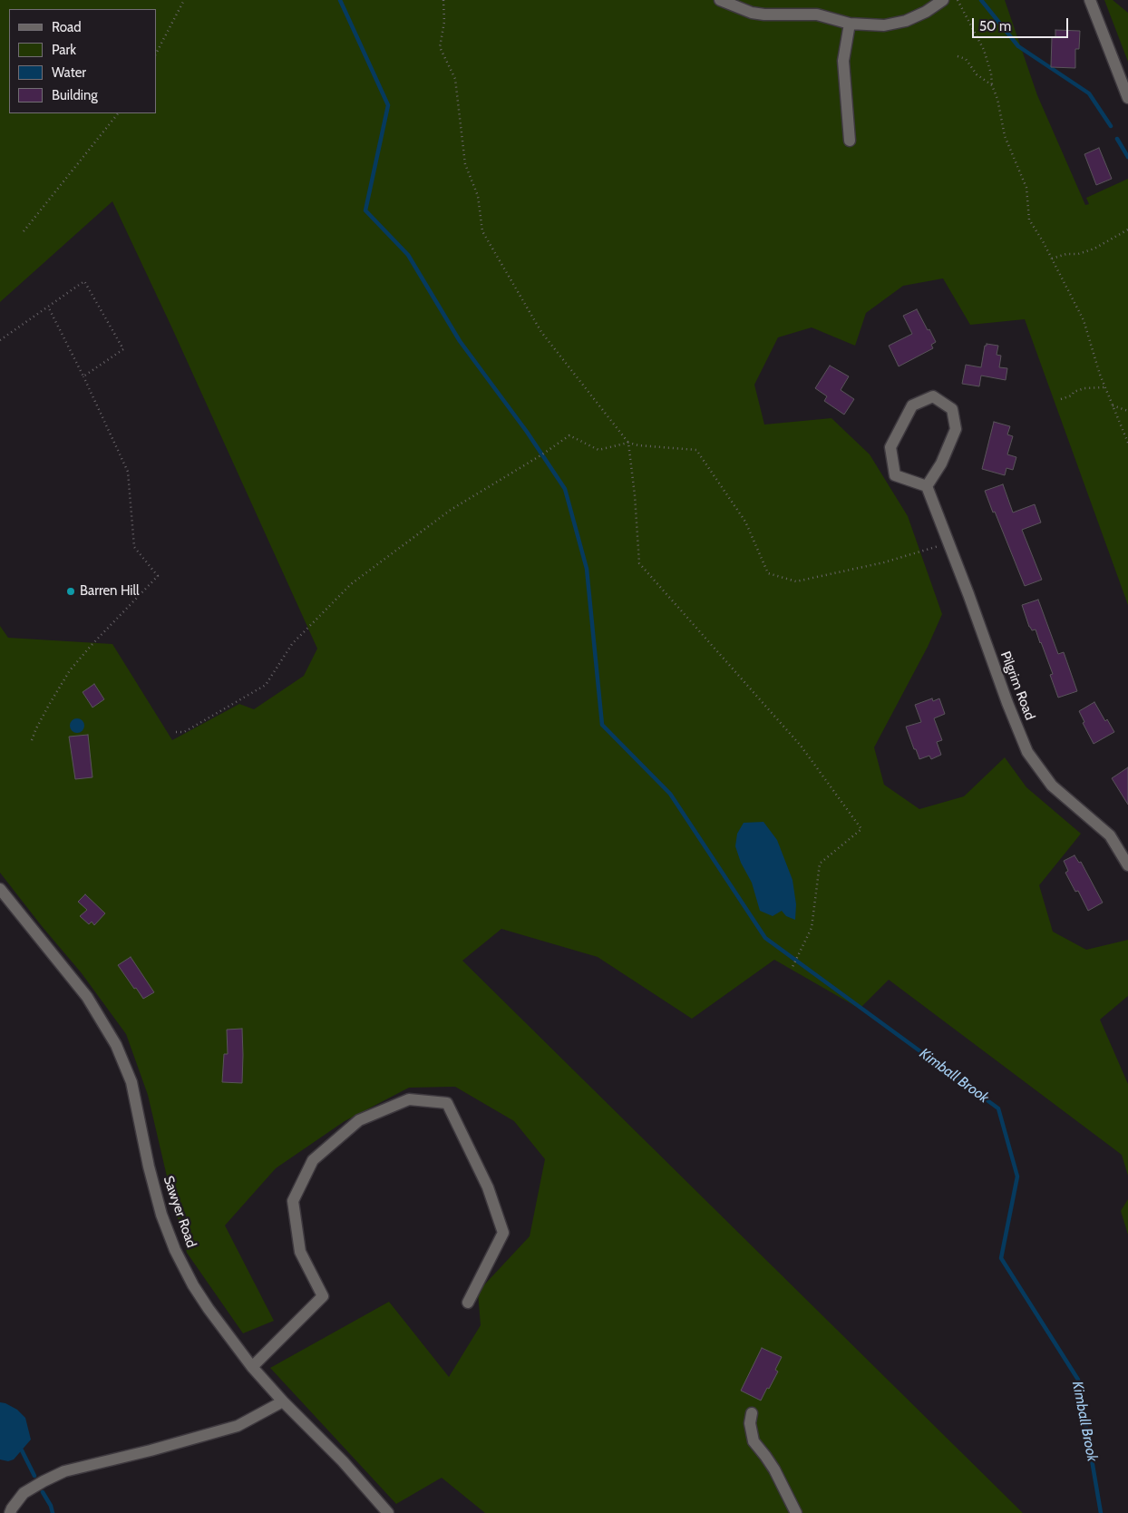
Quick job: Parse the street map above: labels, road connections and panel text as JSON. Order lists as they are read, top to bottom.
{
  "streets": {
    "street": ["Pilgrim Road", "Sawyer Road"]
  },
  "water": ["Kimball Brook"],
  "places": ["Barren Hill"],
  "legend": [
    "Road",
    "Park",
    "Water",
    "Building"
  ],
  "scale_bar": "50 m"
}
